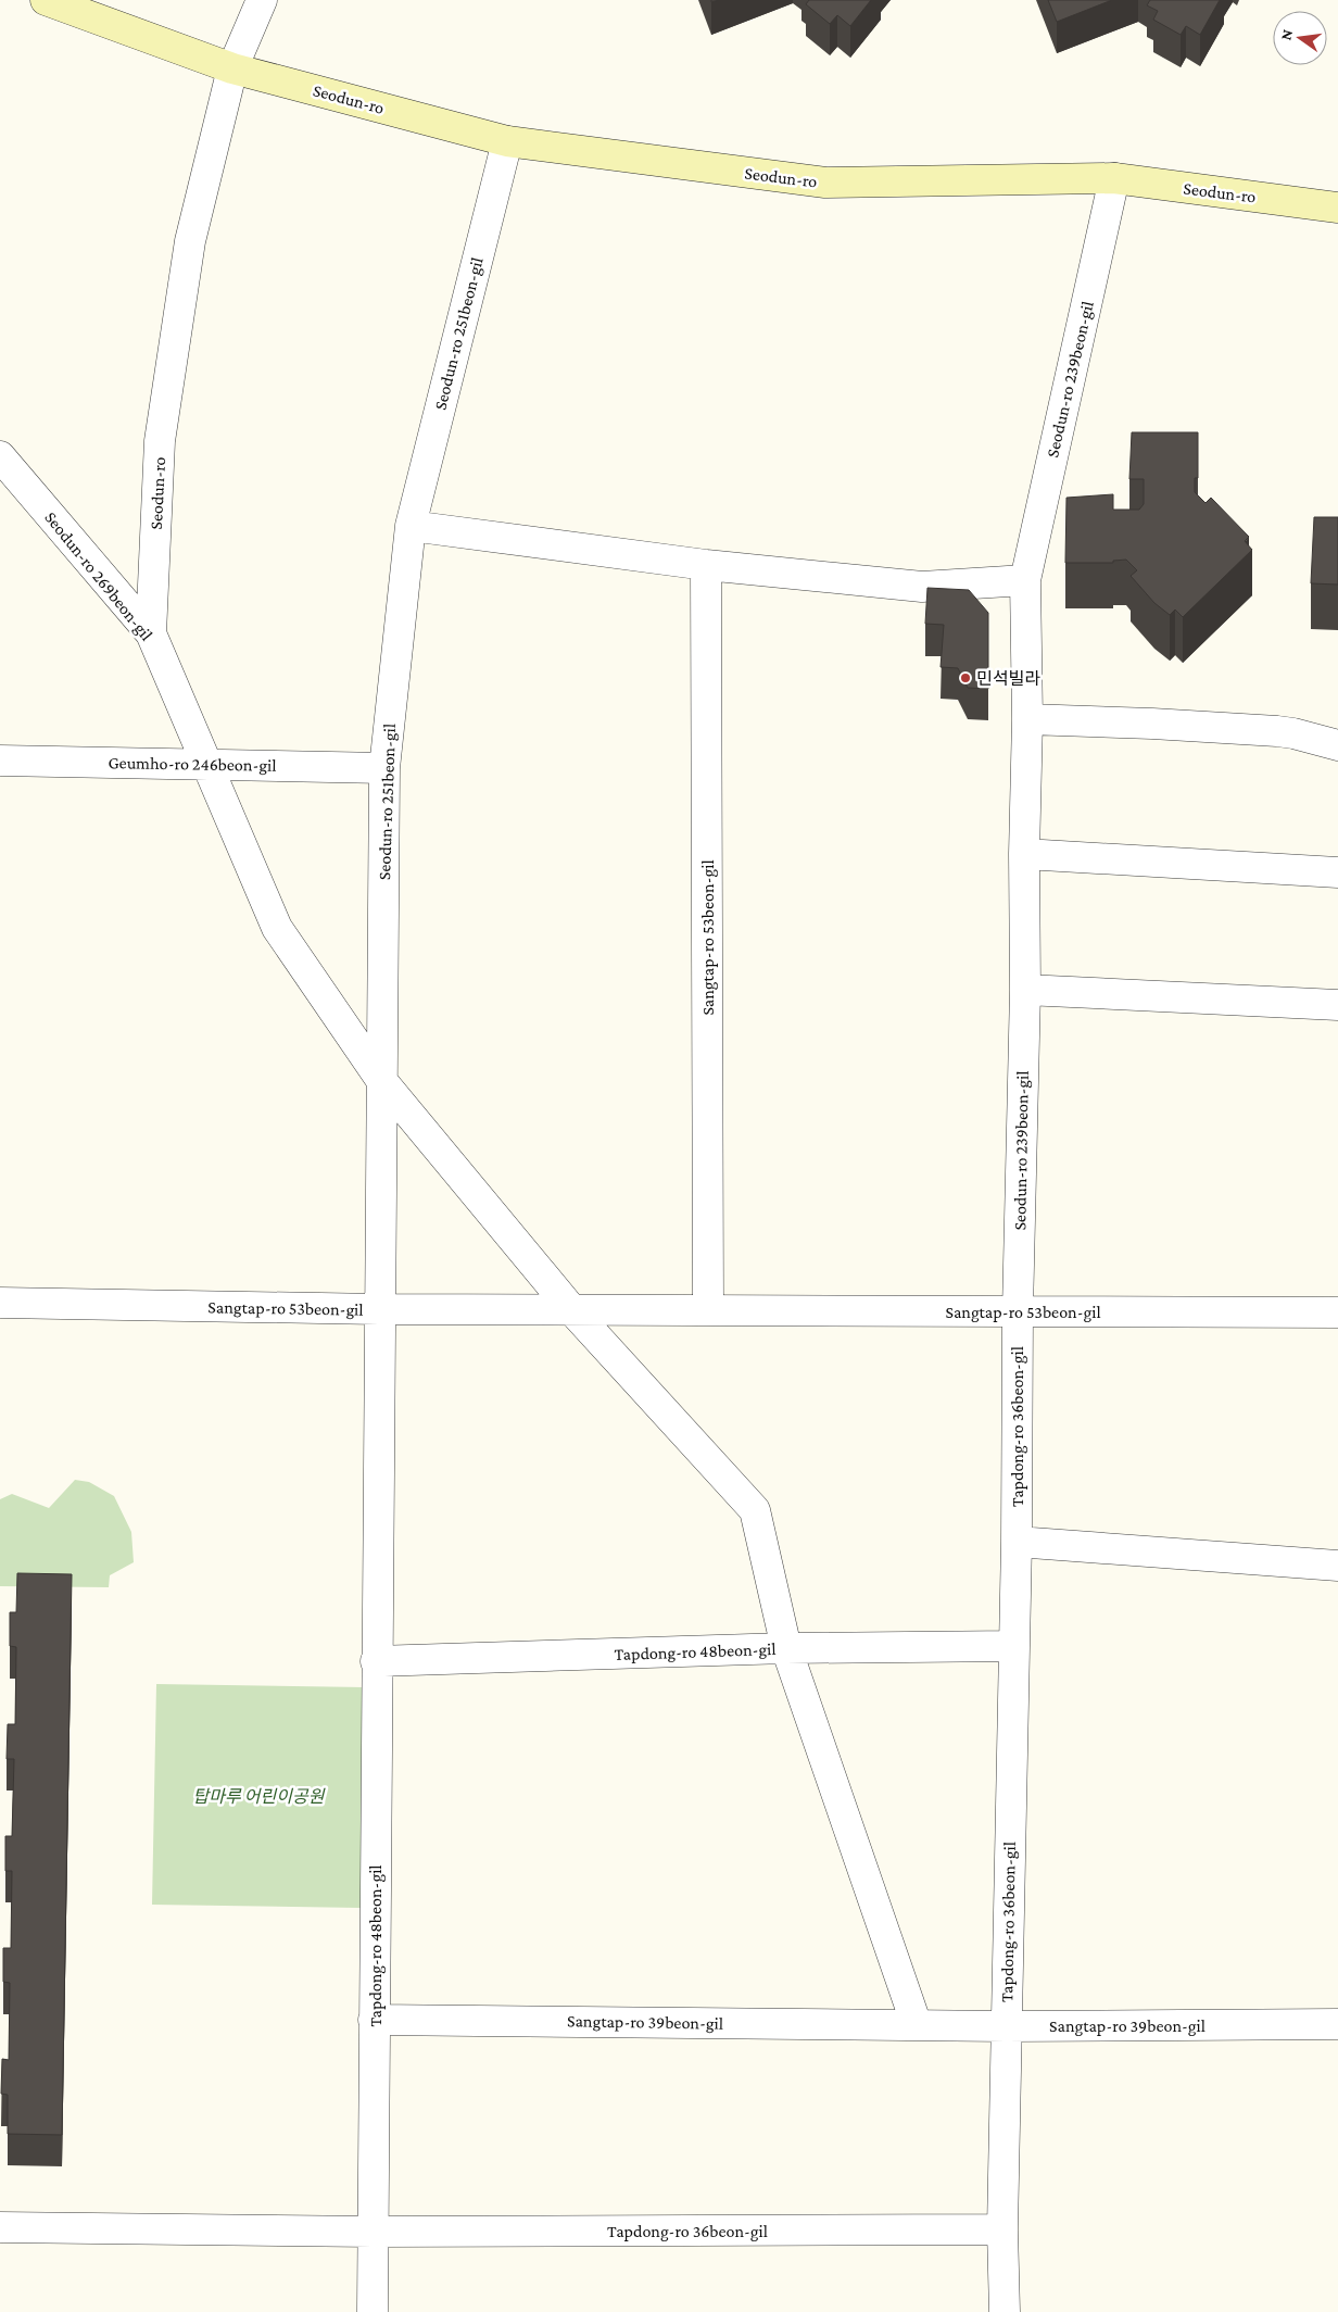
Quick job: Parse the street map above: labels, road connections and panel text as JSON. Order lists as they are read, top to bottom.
{
  "streets": {
    "street": [
      "Seodun-ro",
      "Seodun-ro 251beon-gil",
      "Seodun-ro 239beon-gil",
      "Seodun-ro 269beon-gil",
      "Geumho-ro 246beon-gil",
      "Sangtap-ro 53beon-gil",
      "Tapdong-ro 36beon-gil",
      "Tapdong-ro 48beon-gil",
      "Sangtap-ro 39beon-gil"
    ]
  },
  "crossings": [
    ["Seodun-ro", "Seodun-ro 251beon-gil"],
    ["Seodun-ro", "Seodun-ro 239beon-gil"],
    ["Seodun-ro", "Seodun-ro 269beon-gil"],
    ["Seodun-ro 251beon-gil", "Geumho-ro 246beon-gil"],
    ["Seodun-ro 251beon-gil", "Sangtap-ro 53beon-gil"],
    ["Seodun-ro 251beon-gil", "Tapdong-ro 48beon-gil"],
    ["Seodun-ro 239beon-gil", "Sangtap-ro 53beon-gil"],
    ["Seodun-ro 239beon-gil", "Tapdong-ro 36beon-gil"],
    ["Seodun-ro 269beon-gil", "Geumho-ro 246beon-gil"],
    ["Sangtap-ro 53beon-gil", "Tapdong-ro 36beon-gil"],
    ["Sangtap-ro 53beon-gil", "Tapdong-ro 48beon-gil"],
    ["Tapdong-ro 36beon-gil", "Tapdong-ro 48beon-gil"],
    ["Tapdong-ro 36beon-gil", "Sangtap-ro 39beon-gil"],
    ["Tapdong-ro 48beon-gil", "Sangtap-ro 39beon-gil"]
  ],
  "parks": ["탑마루 어린이공원"],
  "places": ["민석빌라"],
  "north": "left"
}
